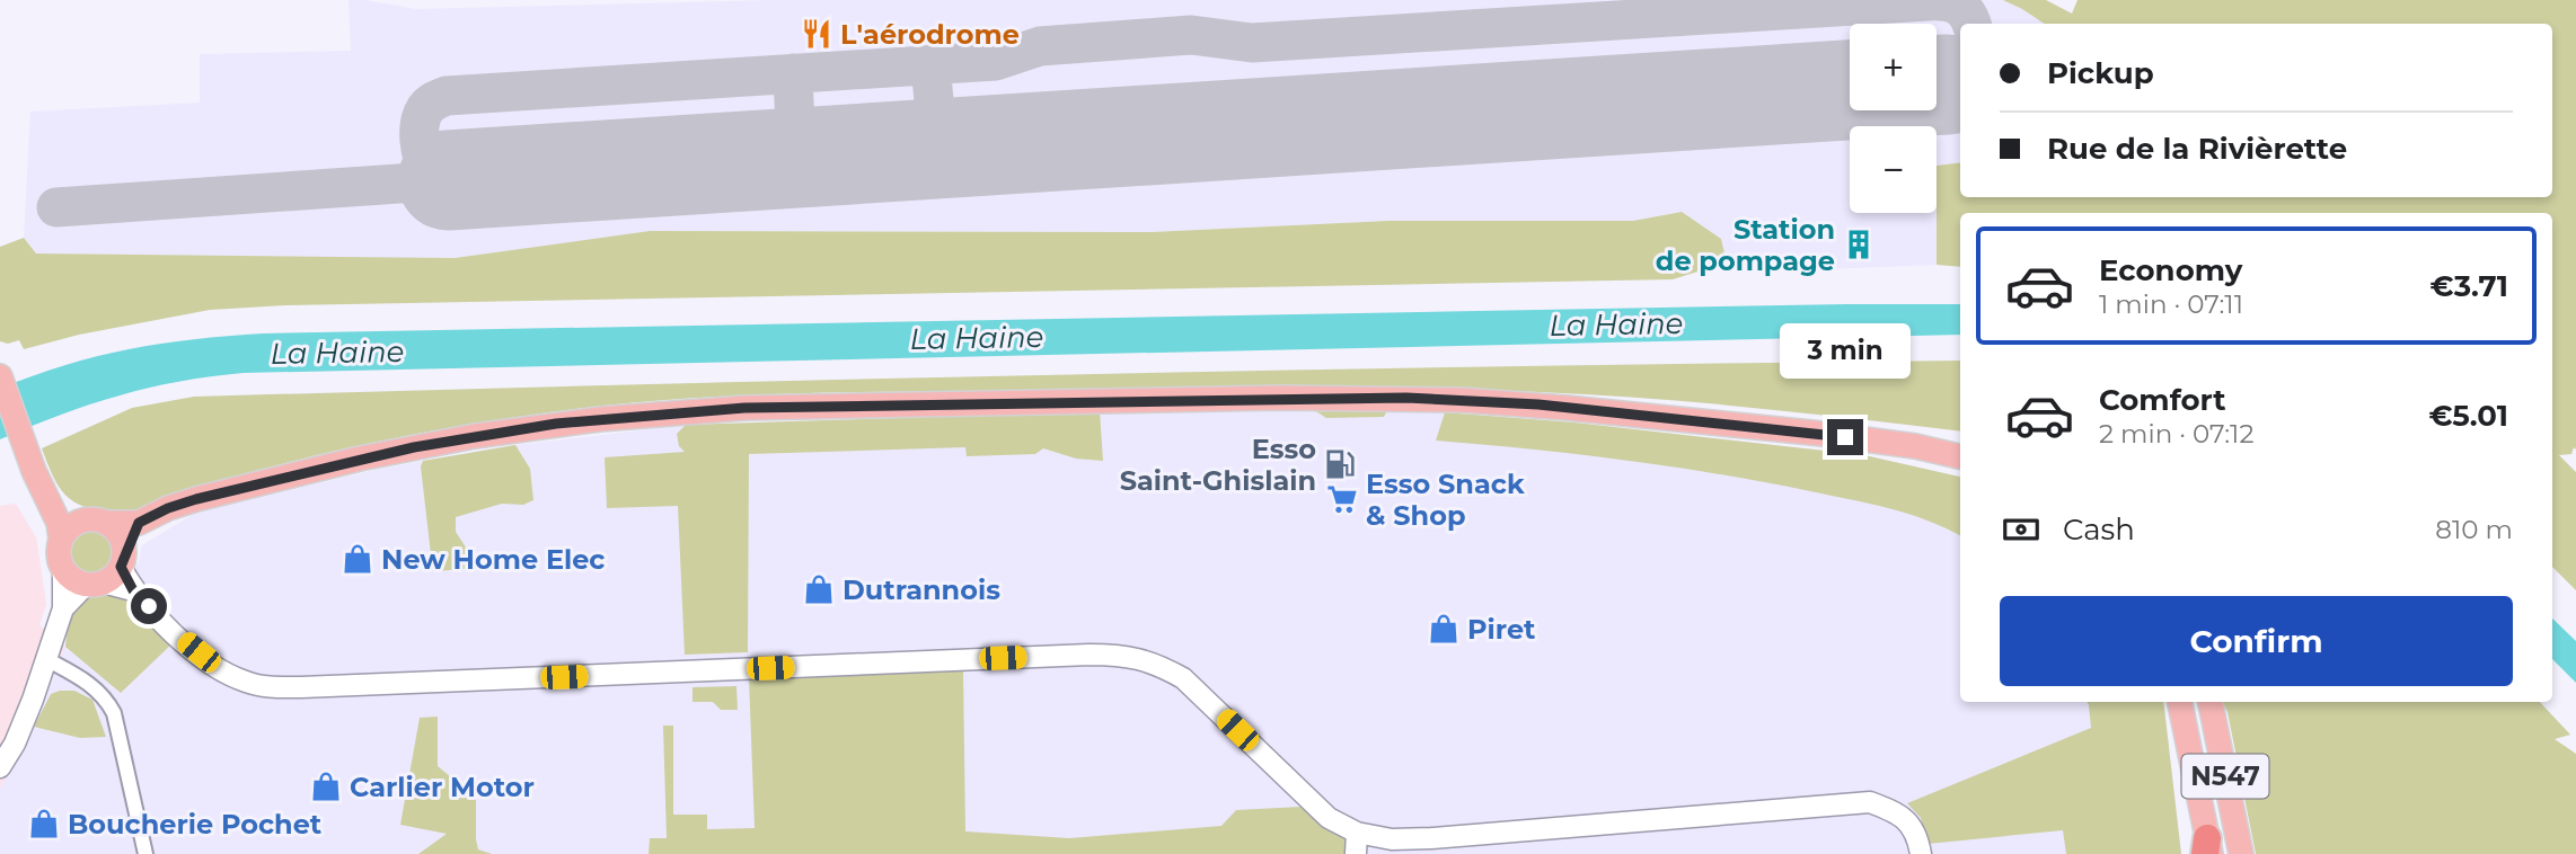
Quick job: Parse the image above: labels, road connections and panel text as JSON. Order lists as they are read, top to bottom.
{
  "streets": {
    "main road": ["N547"]
  },
  "water": ["La Haine"],
  "places": {
    "restaurant": ["L'aérodrome"],
    "building": ["Station de pompage"],
    "fuel station": ["Esso Saint-Ghislain"],
    "supermarket": ["Esso Snack & Shop"],
    "shop": [
      "New Home Elec",
      "Dutrannois",
      "Piret",
      "Carlier Motor",
      "Boucherie Pochet"
    ]
  },
  "page": {
    "map_buttons": ["+", "−"],
    "banner": ["Pickup", "Rue de la Rivièrette"],
    "list": [
      {
        "name": "Economy",
        "note": "1 min · 07:11",
        "value": "€3.71"
      },
      {
        "name": "Comfort",
        "note": "2 min · 07:12",
        "value": "€5.01"
      }
    ],
    "bubble": "3 min",
    "pay": ["Cash", "810 m"],
    "buttons": "Confirm"
  }
}
